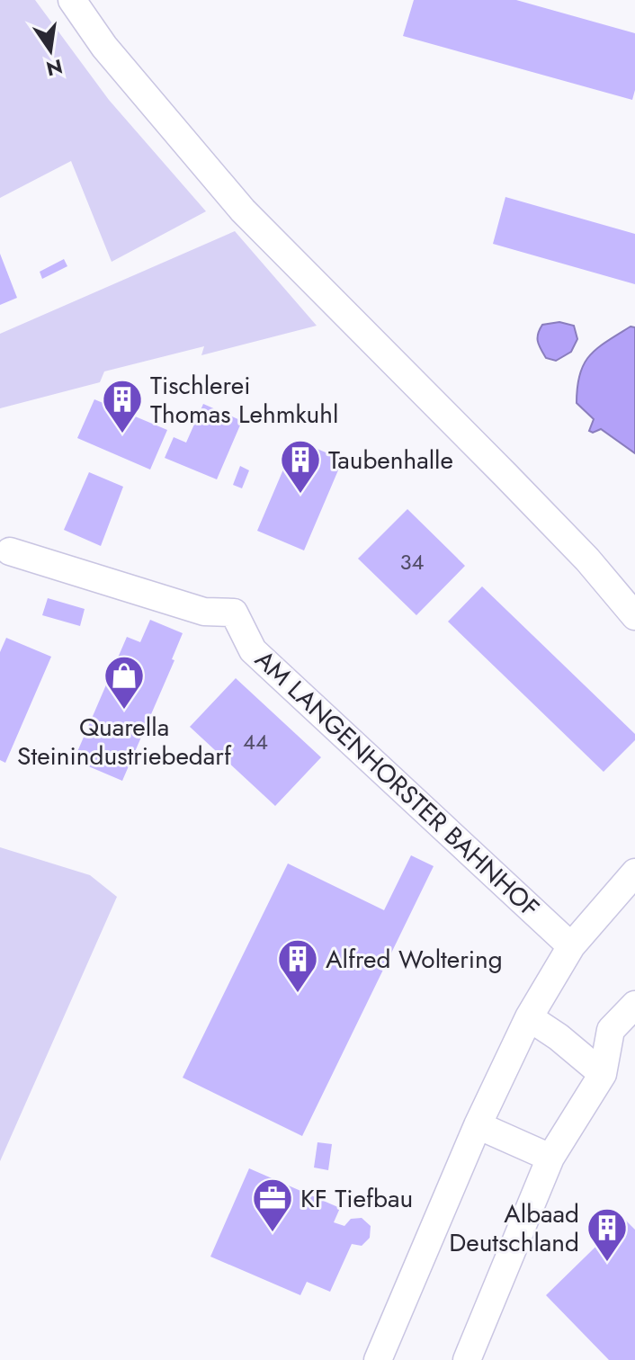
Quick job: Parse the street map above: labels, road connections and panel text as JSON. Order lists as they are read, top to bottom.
{
  "streets": {
    "street": ["AM LANGENHORSTER BAHNHOF"]
  },
  "places": {
    "building": [
      "Tischlerei Thomas Lehmkuhl",
      "Taubenhalle",
      "Alfred Woltering",
      "Albaad Deutschland"
    ],
    "shop": ["Quarella Steinindustriebedarf"],
    "office": ["KF Tiefbau"]
  },
  "house_numbers": ["34", "44"],
  "north": "bottom"
}
